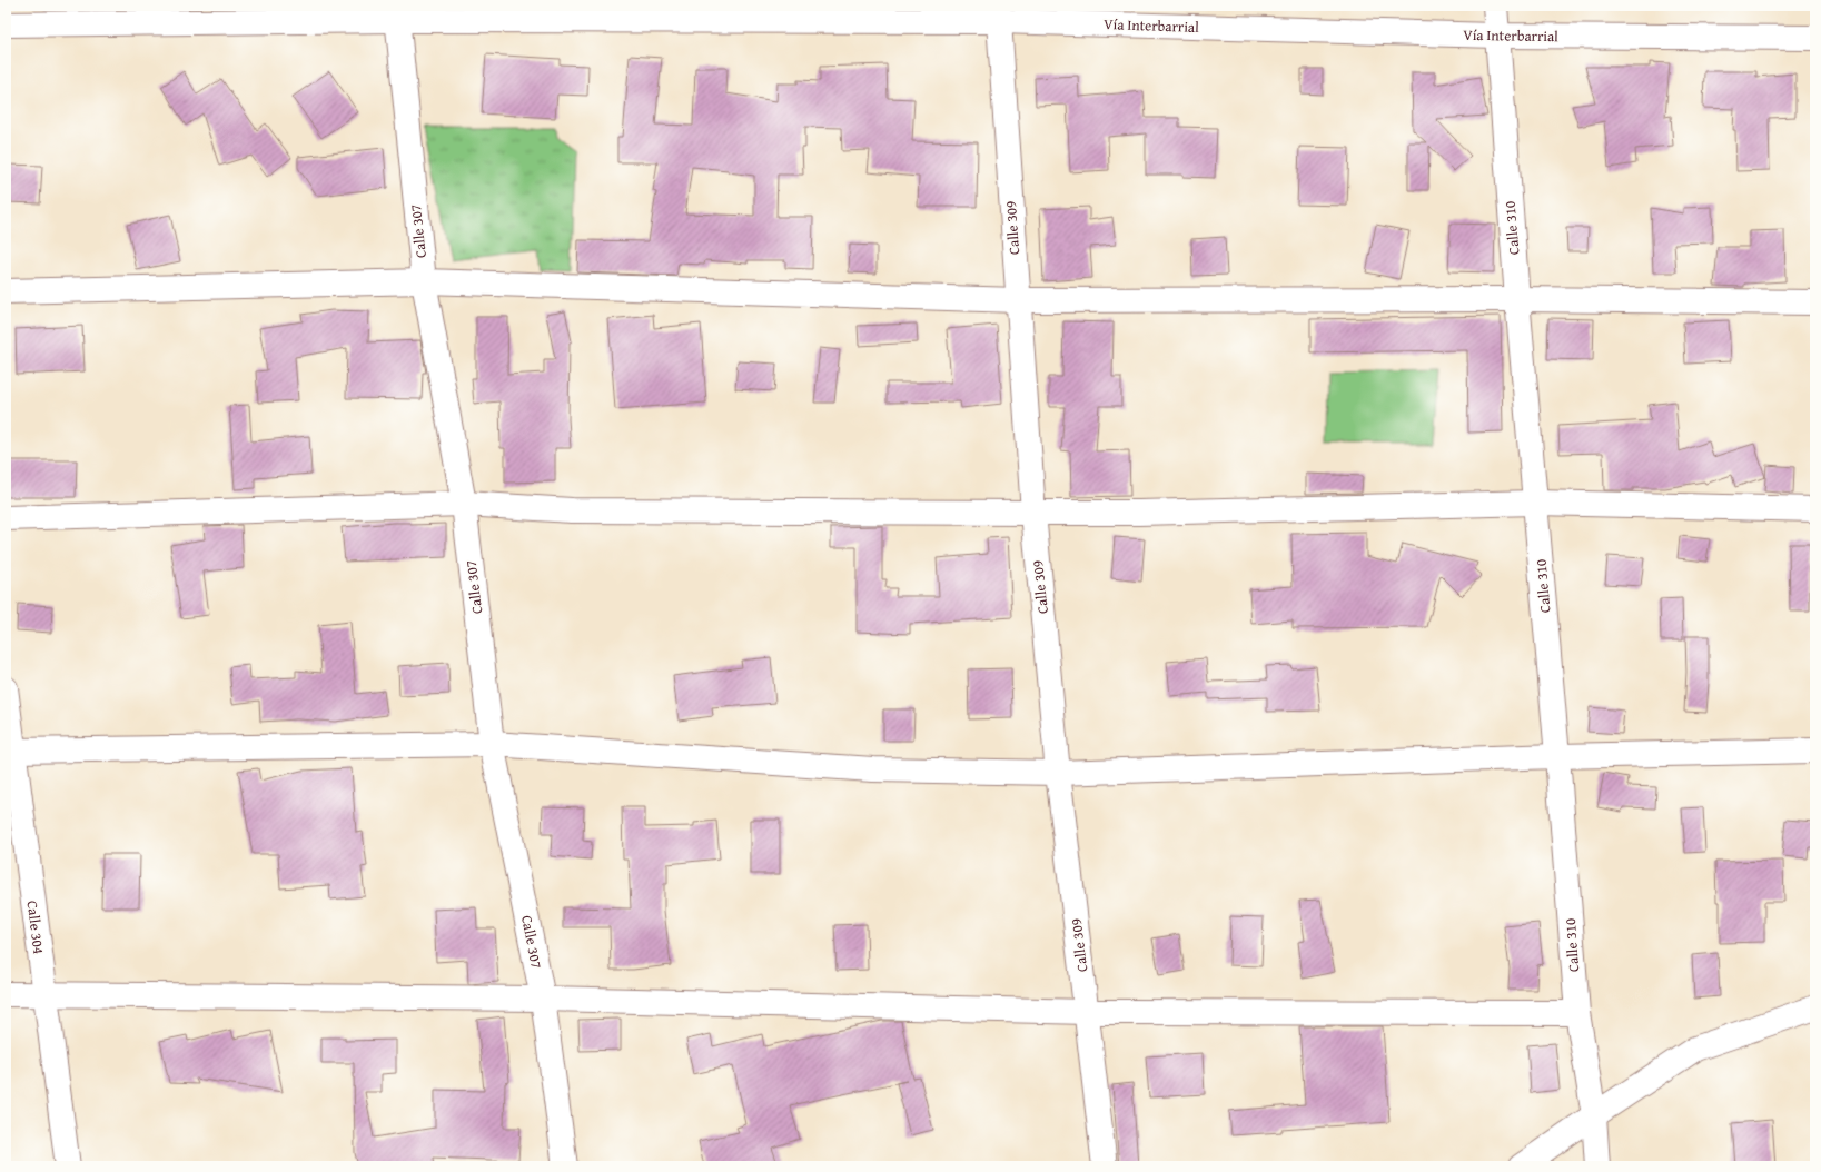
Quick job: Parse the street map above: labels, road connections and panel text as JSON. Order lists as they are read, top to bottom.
{
  "streets": {
    "street": [
      "Vía Interbarrial",
      "Calle 309",
      "Calle 310",
      "Calle 307",
      "Calle 304"
    ]
  },
  "crossings": [
    ["Vía Interbarrial", "Calle 309"],
    ["Vía Interbarrial", "Calle 310"],
    ["Vía Interbarrial", "Calle 307"]
  ]
}
